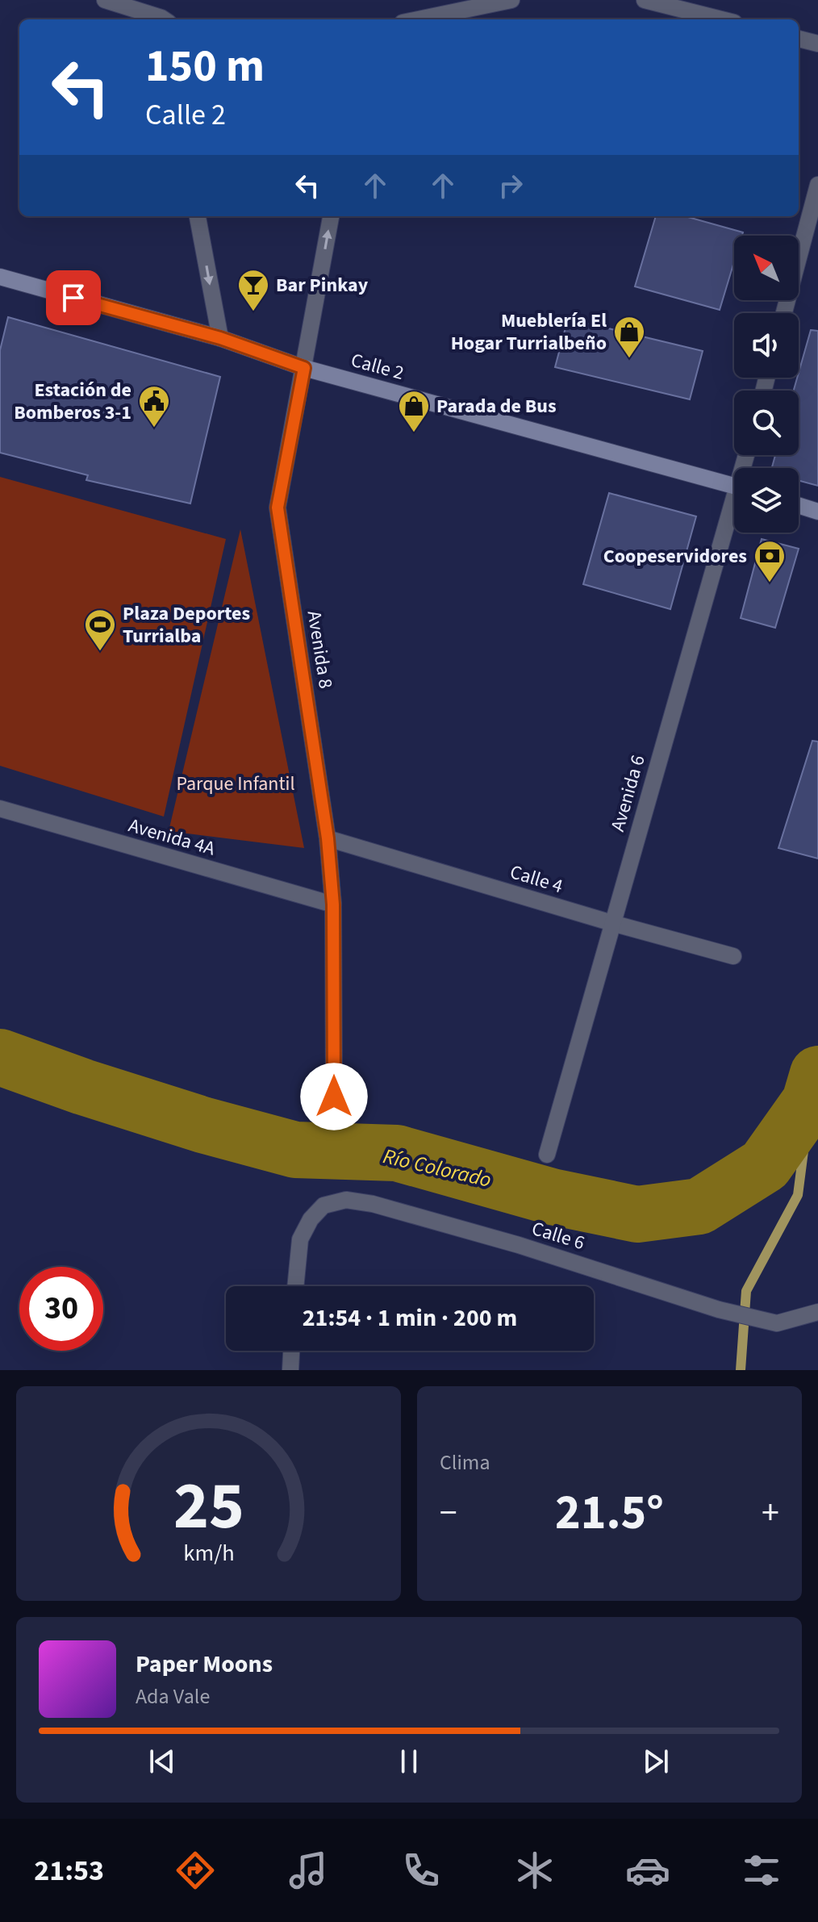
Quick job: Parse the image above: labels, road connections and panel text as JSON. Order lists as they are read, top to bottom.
{
  "streets": {
    "main road": ["Calle 2"],
    "street": [
      "Avenida 8",
      "Avenida 6",
      "Avenida 4A",
      "Calle 4",
      "Calle 6"
    ]
  },
  "crossings": [
    ["Calle 2", "Avenida 8"],
    ["Avenida 8", "Avenida 4A"],
    ["Avenida 8", "Calle 4"],
    ["Avenida 6", "Calle 4"]
  ],
  "water": ["Río Colorado"],
  "parks": ["Parque Infantil"],
  "places": {
    "bar": ["Bar Pinkay"],
    "shop": ["Mueblería El Hogar Turrialbeño", "Parada de Bus"],
    "public building": ["Estación de Bomberos 3-1"],
    "bank": ["Coopeservidores"],
    "sports": ["Plaza Deportes Turrialba"]
  },
  "north": "top left",
  "page": {
    "turn": ["150 m", "Calle 2"],
    "limit": "30",
    "trip": "21:54 · 1 min · 200 m",
    "tile": "Clima",
    "heat": ["−", "21.5°", "+"],
    "song": ["Paper Moons", "Ada Vale"],
    "tabs": "21:53",
    "gauge": ["25", "km/h"]
  }
}
